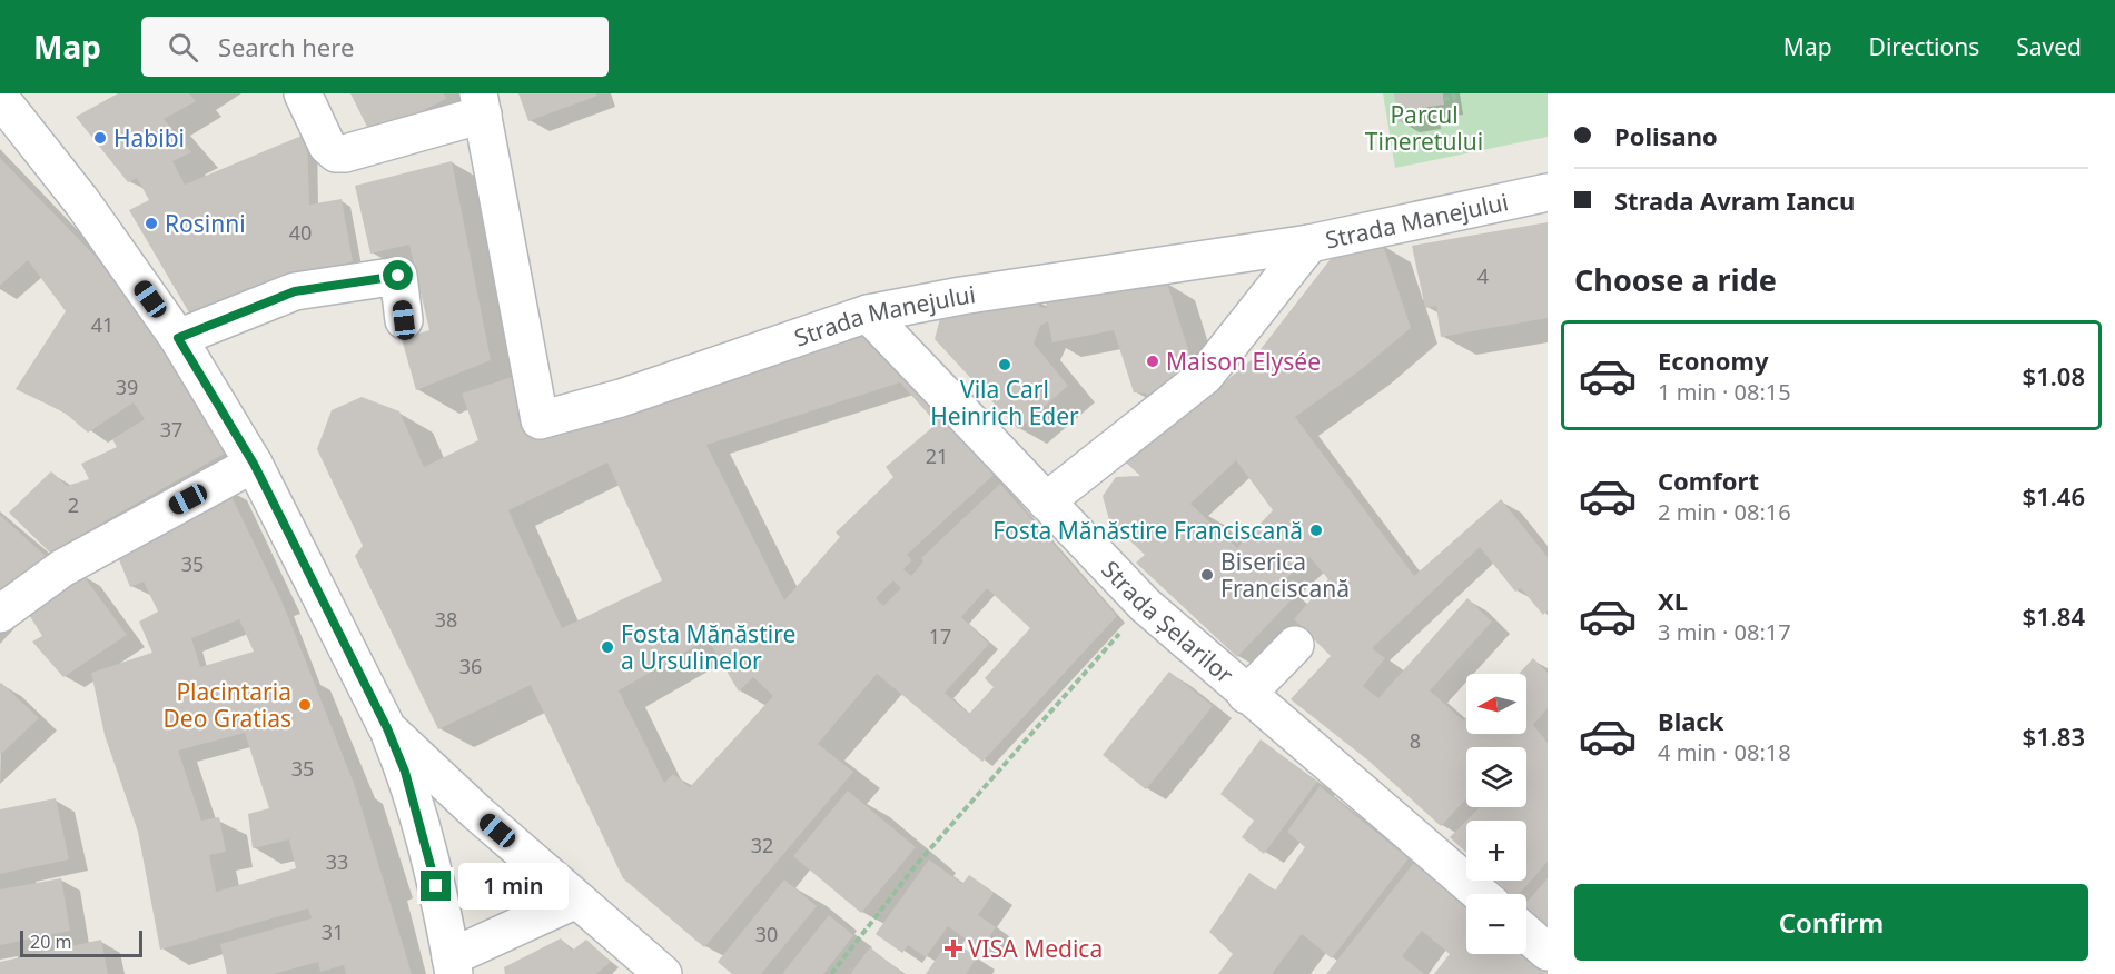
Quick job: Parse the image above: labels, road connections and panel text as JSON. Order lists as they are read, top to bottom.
{
  "streets": {
    "street": ["Strada Manejului", "Strada Șelarilor"]
  },
  "crossings": [
    ["Strada Manejului", "Strada Șelarilor"]
  ],
  "parks": ["Parcul Tineretului"],
  "places": {
    "other": [
      "Habibi",
      "Rosinni",
      "Maison Elysée",
      "Vila Carl Heinrich Eder",
      "Fosta Mănăstire Franciscană",
      "Biserica Franciscană",
      "Fosta Mănăstire a Ursulinelor",
      "Placintaria Deo Gratias"
    ],
    "health": ["VISA Medica"]
  },
  "house_numbers": [
    "40",
    "4",
    "41",
    "39",
    "37",
    "21",
    "2",
    "35",
    "38",
    "17",
    "36",
    "8",
    "35",
    "32",
    "33",
    "31",
    "30"
  ],
  "scale_bar": "20 m",
  "north": "left",
  "page": {
    "header": "Map",
    "search": "Search here",
    "nav": ["Map", "Directions", "Saved"],
    "banner": ["Polisano", "Strada Avram Iancu"],
    "heading": "Choose a ride",
    "list": [
      {
        "name": "Economy",
        "note": "1 min · 08:15",
        "value": "$1.08"
      },
      {
        "name": "Comfort",
        "note": "2 min · 08:16",
        "value": "$1.46"
      },
      {
        "name": "XL",
        "note": "3 min · 08:17",
        "value": "$1.84"
      },
      {
        "name": "Black",
        "note": "4 min · 08:18",
        "value": "$1.83"
      }
    ],
    "map_buttons": ["+", "−"],
    "bubble": "1 min",
    "buttons": "Confirm",
    "scale": "20 m"
  }
}
